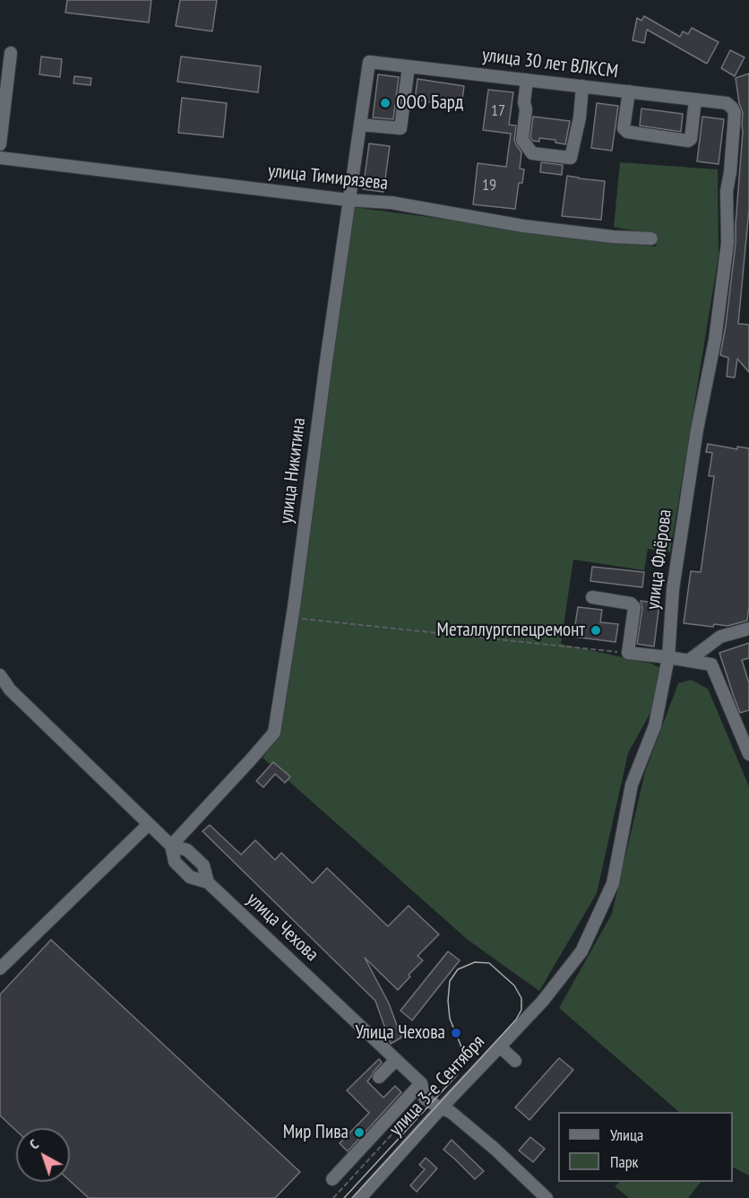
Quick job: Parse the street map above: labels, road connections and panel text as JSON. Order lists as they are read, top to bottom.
{
  "streets": {
    "street": [
      "улица 30 лет ВЛКСМ",
      "улица Тимирязева",
      "улица Никитина",
      "улица Флёрова",
      "улица Чехова",
      "улица 3-е Сентября"
    ]
  },
  "crossings": [
    ["улица 30 лет ВЛКСМ", "улица Никитина"],
    ["улица 30 лет ВЛКСМ", "улица Флёрова"],
    ["улица Тимирязева", "улица Никитина"],
    ["улица Никитина", "улица Чехова"],
    ["улица Флёрова", "улица 3-е Сентября"]
  ],
  "places": [
    "ООО Бард",
    "Металлургспецремонт",
    "Улица Чехова",
    "Мир Пива"
  ],
  "house_numbers": ["17", "19"],
  "legend": ["Улица", "Парк"],
  "north": "top left"
}
